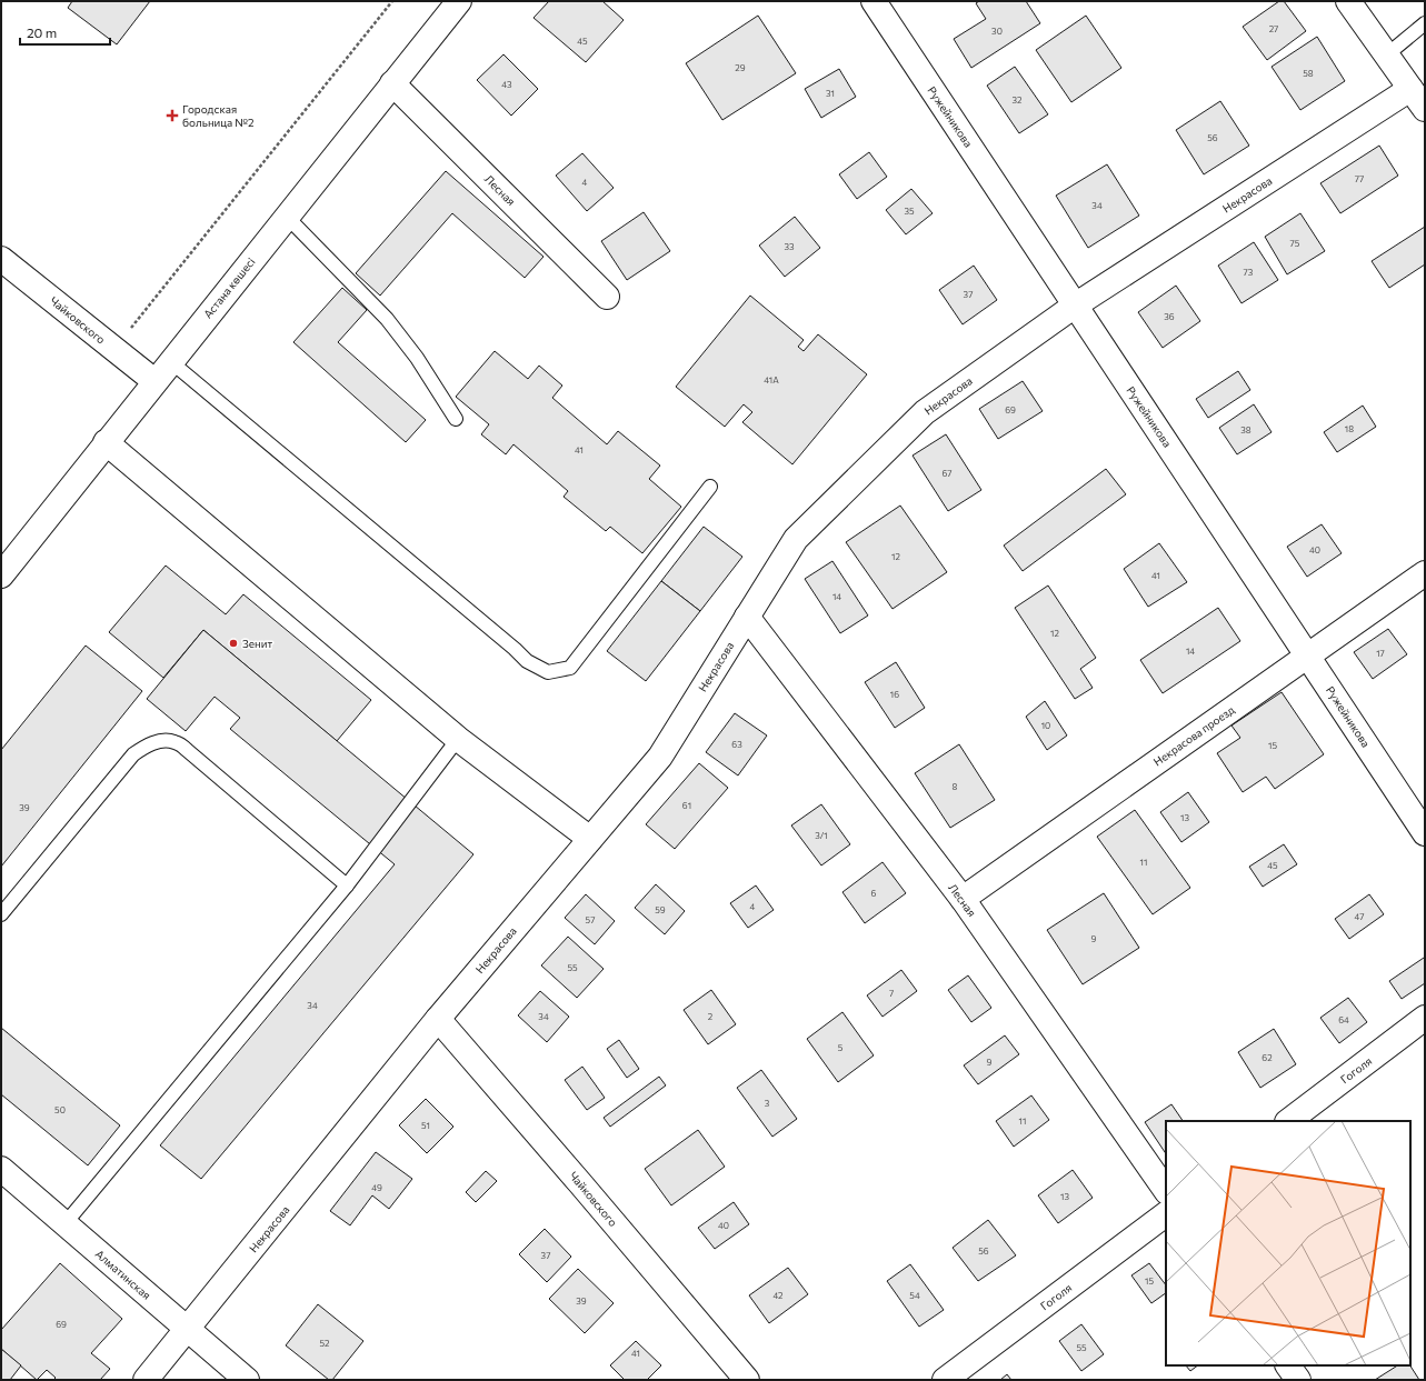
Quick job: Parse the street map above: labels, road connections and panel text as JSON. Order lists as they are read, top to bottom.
{
  "streets": {
    "street": [
      "Ружейникова",
      "Лесная",
      "Некрасова",
      "Астана көшесі",
      "Чайковского",
      "Некрасова проезд",
      "Гоголя",
      "Алматинская"
    ]
  },
  "crossings": [
    ["Ружейникова", "Некрасова"],
    ["Ружейникова", "Некрасова проезд"],
    ["Лесная", "Некрасова"],
    ["Лесная", "Астана көшесі"],
    ["Лесная", "Некрасова проезд"],
    ["Некрасова", "Чайковского"],
    ["Некрасова", "Алматинская"],
    ["Астана көшесі", "Чайковского"]
  ],
  "places": {
    "health": ["Городская больница №2"],
    "other": ["Зенит"]
  },
  "house_numbers": [
    "27",
    "30",
    "45",
    "29",
    "58",
    "43",
    "31",
    "32",
    "56",
    "77",
    "4",
    "34",
    "35",
    "75",
    "33",
    "73",
    "37",
    "36",
    "41А",
    "69",
    "18",
    "38",
    "41",
    "67",
    "40",
    "12",
    "41",
    "14",
    "12",
    "14",
    "17",
    "16",
    "10",
    "63",
    "15",
    "8",
    "61",
    "39",
    "13",
    "3/1",
    "11",
    "45",
    "6",
    "4",
    "59",
    "47",
    "57",
    "9",
    "55",
    "7",
    "34",
    "34",
    "2",
    "64",
    "5",
    "62",
    "9",
    "3",
    "50",
    "11",
    "51",
    "49",
    "13",
    "40",
    "56",
    "37",
    "15",
    "42",
    "54",
    "39",
    "69",
    "52",
    "55",
    "41"
  ],
  "scale_bar": "20 m"
}
